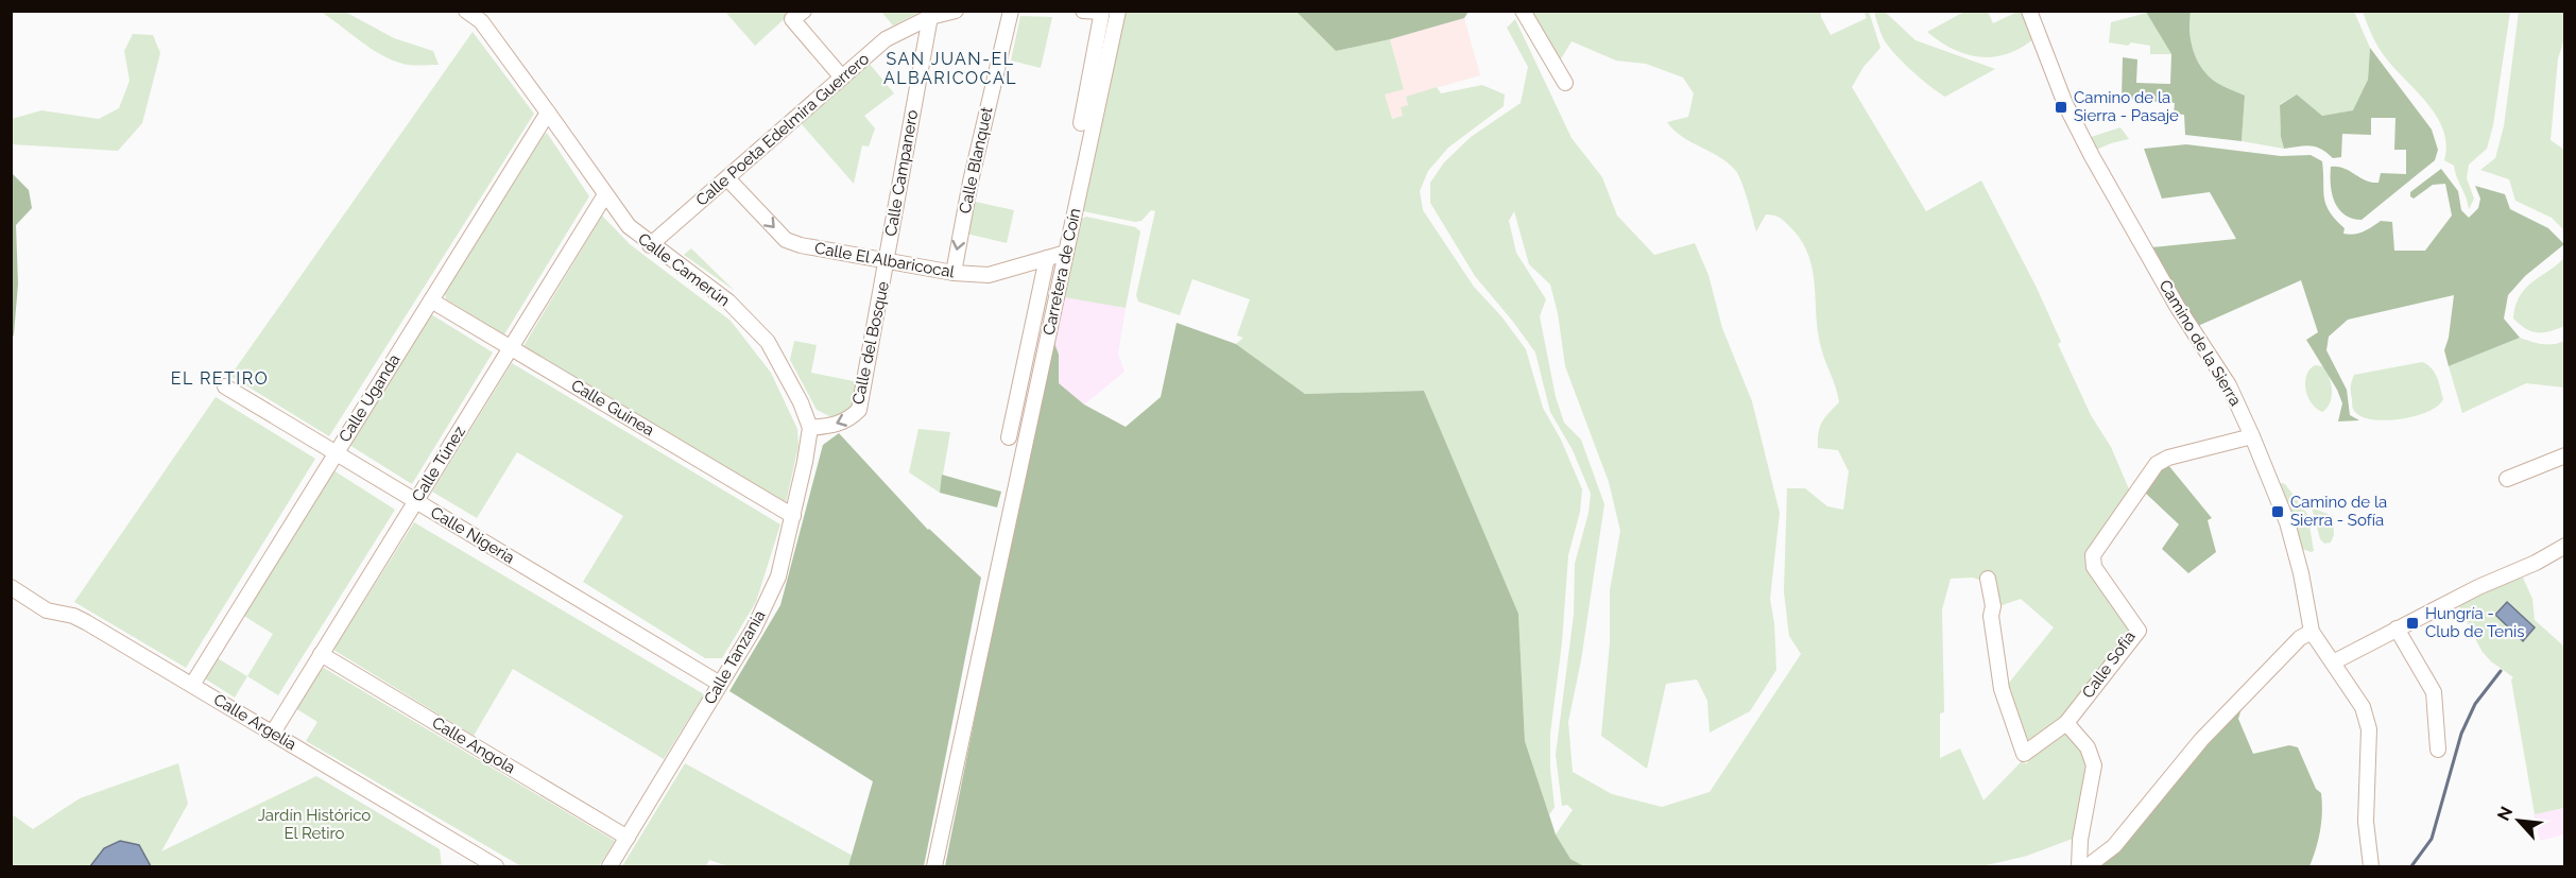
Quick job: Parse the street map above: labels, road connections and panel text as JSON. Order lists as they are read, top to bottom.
{
  "streets": {
    "street": [
      "Calle Poeta Edelmira Guerrero",
      "Calle Blanquet",
      "Calle Campanero",
      "Calle El Albaricocal",
      "Calle Camerún",
      "Carretera de Coín",
      "Calle del Bosque",
      "Camino de la Sierra",
      "Calle Uganda",
      "Calle Guinea",
      "Calle Túnez",
      "Calle Nigeria",
      "Calle Tanzania",
      "Calle Sofía",
      "Calle Argelia",
      "Calle Angola"
    ]
  },
  "crossings": [
    ["Calle Poeta Edelmira Guerrero", "Calle Campanero"],
    ["Calle Poeta Edelmira Guerrero", "Calle El Albaricocal"],
    ["Calle Poeta Edelmira Guerrero", "Calle Camerún"],
    ["Calle Blanquet", "Calle El Albaricocal"],
    ["Calle Campanero", "Calle El Albaricocal"],
    ["Calle Campanero", "Calle del Bosque"],
    ["Calle El Albaricocal", "Carretera de Coín"],
    ["Calle El Albaricocal", "Calle del Bosque"],
    ["Calle Camerún", "Calle del Bosque"],
    ["Calle Camerún", "Calle Uganda"],
    ["Calle Camerún", "Calle Túnez"],
    ["Calle Camerún", "Calle Tanzania"],
    ["Calle del Bosque", "Calle Tanzania"],
    ["Camino de la Sierra", "Calle Sofía"],
    ["Calle Uganda", "Calle Guinea"],
    ["Calle Uganda", "Calle Nigeria"],
    ["Calle Uganda", "Calle Argelia"],
    ["Calle Guinea", "Calle Túnez"],
    ["Calle Guinea", "Calle Tanzania"],
    ["Calle Túnez", "Calle Nigeria"],
    ["Calle Túnez", "Calle Argelia"],
    ["Calle Túnez", "Calle Angola"],
    ["Calle Nigeria", "Calle Tanzania"],
    ["Calle Tanzania", "Calle Angola"]
  ],
  "one_way": ["Calle El Albaricocal", "Calle del Bosque"],
  "districts": ["SAN JUAN-EL ALBARICOCAL", "EL RETIRO"],
  "parks": ["Jardín Histórico El Retiro"],
  "places": {
    "transit": ["Camino de la Sierra - Pasaje", "Camino de la Sierra - Sofía", "Hungría - Club de Tenis"]
  },
  "north": "top left"
}
